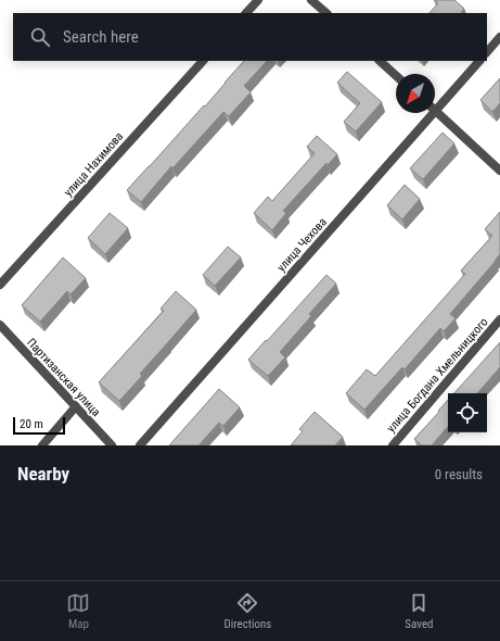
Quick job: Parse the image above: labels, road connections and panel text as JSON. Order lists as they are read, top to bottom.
{
  "streets": {
    "street": [
      "улица Нахимова",
      "улица Чехова",
      "улица Богдана Хмельницкого",
      "Партизанская улица"
    ]
  },
  "scale_bar": "20 m",
  "north": "bottom left",
  "page": {
    "search": "Search here",
    "scale": "20 m",
    "heading": ["Nearby", "0 results"],
    "nav": ["Map", "Directions", "Saved"]
  }
}
